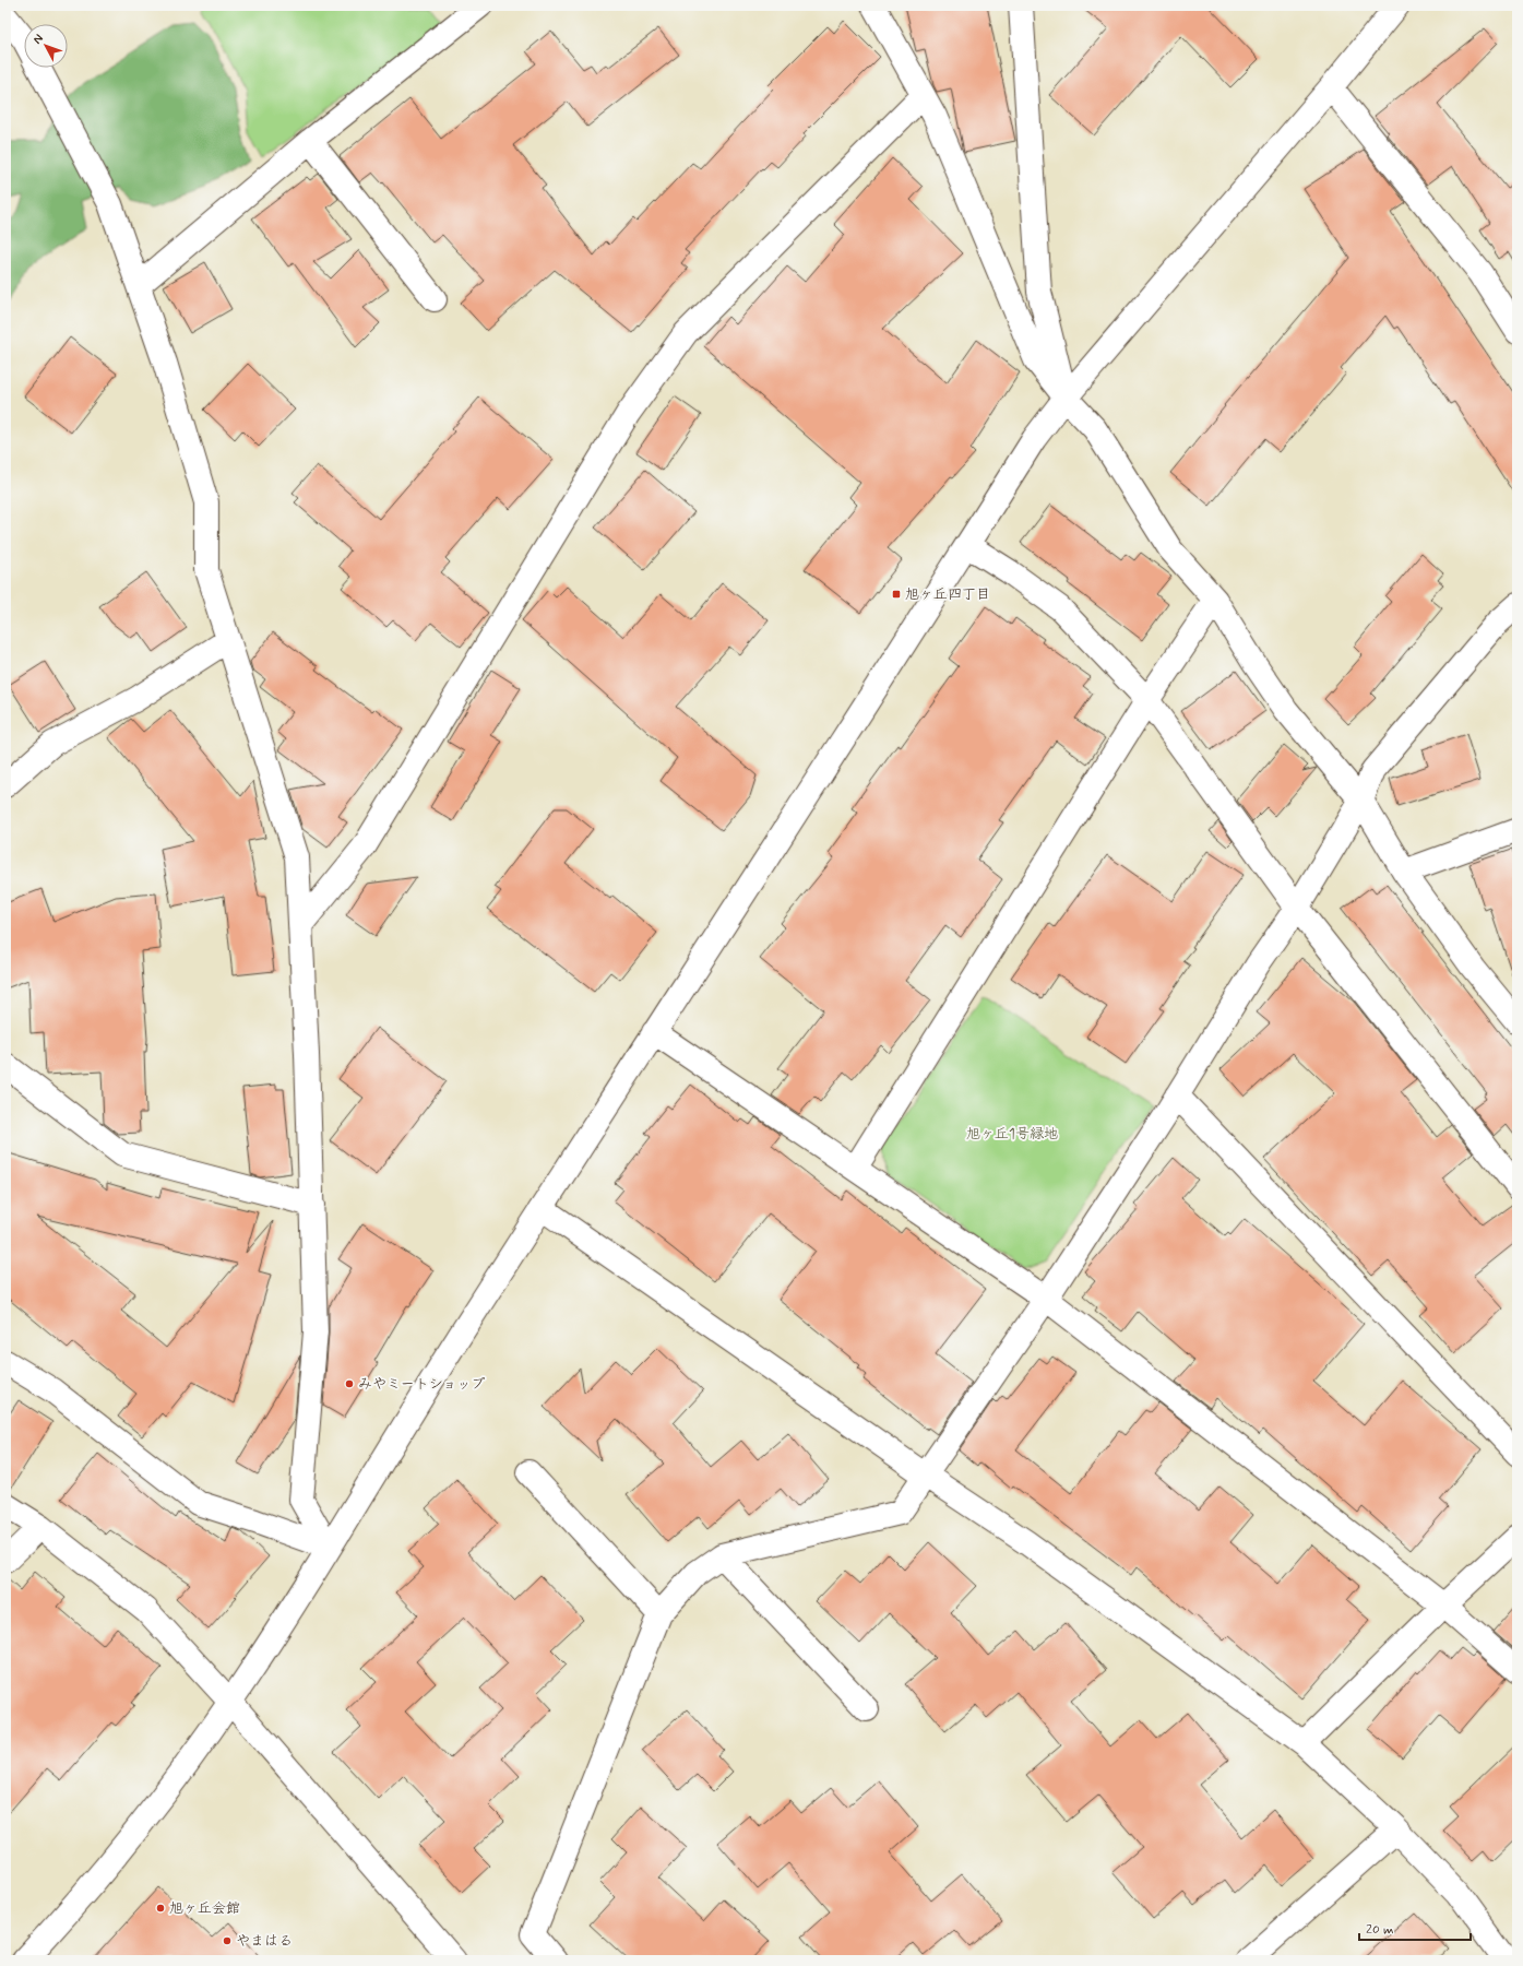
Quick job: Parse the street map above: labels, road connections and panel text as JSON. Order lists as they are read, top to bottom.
{
  "parks": ["旭ヶ丘1号緑地"],
  "places": {
    "transit": ["旭ヶ丘四丁目"],
    "other": ["みやミートショップ", "旭ヶ丘会館", "やまはる"]
  },
  "scale_bar": "20 m",
  "north": "top left"
}
